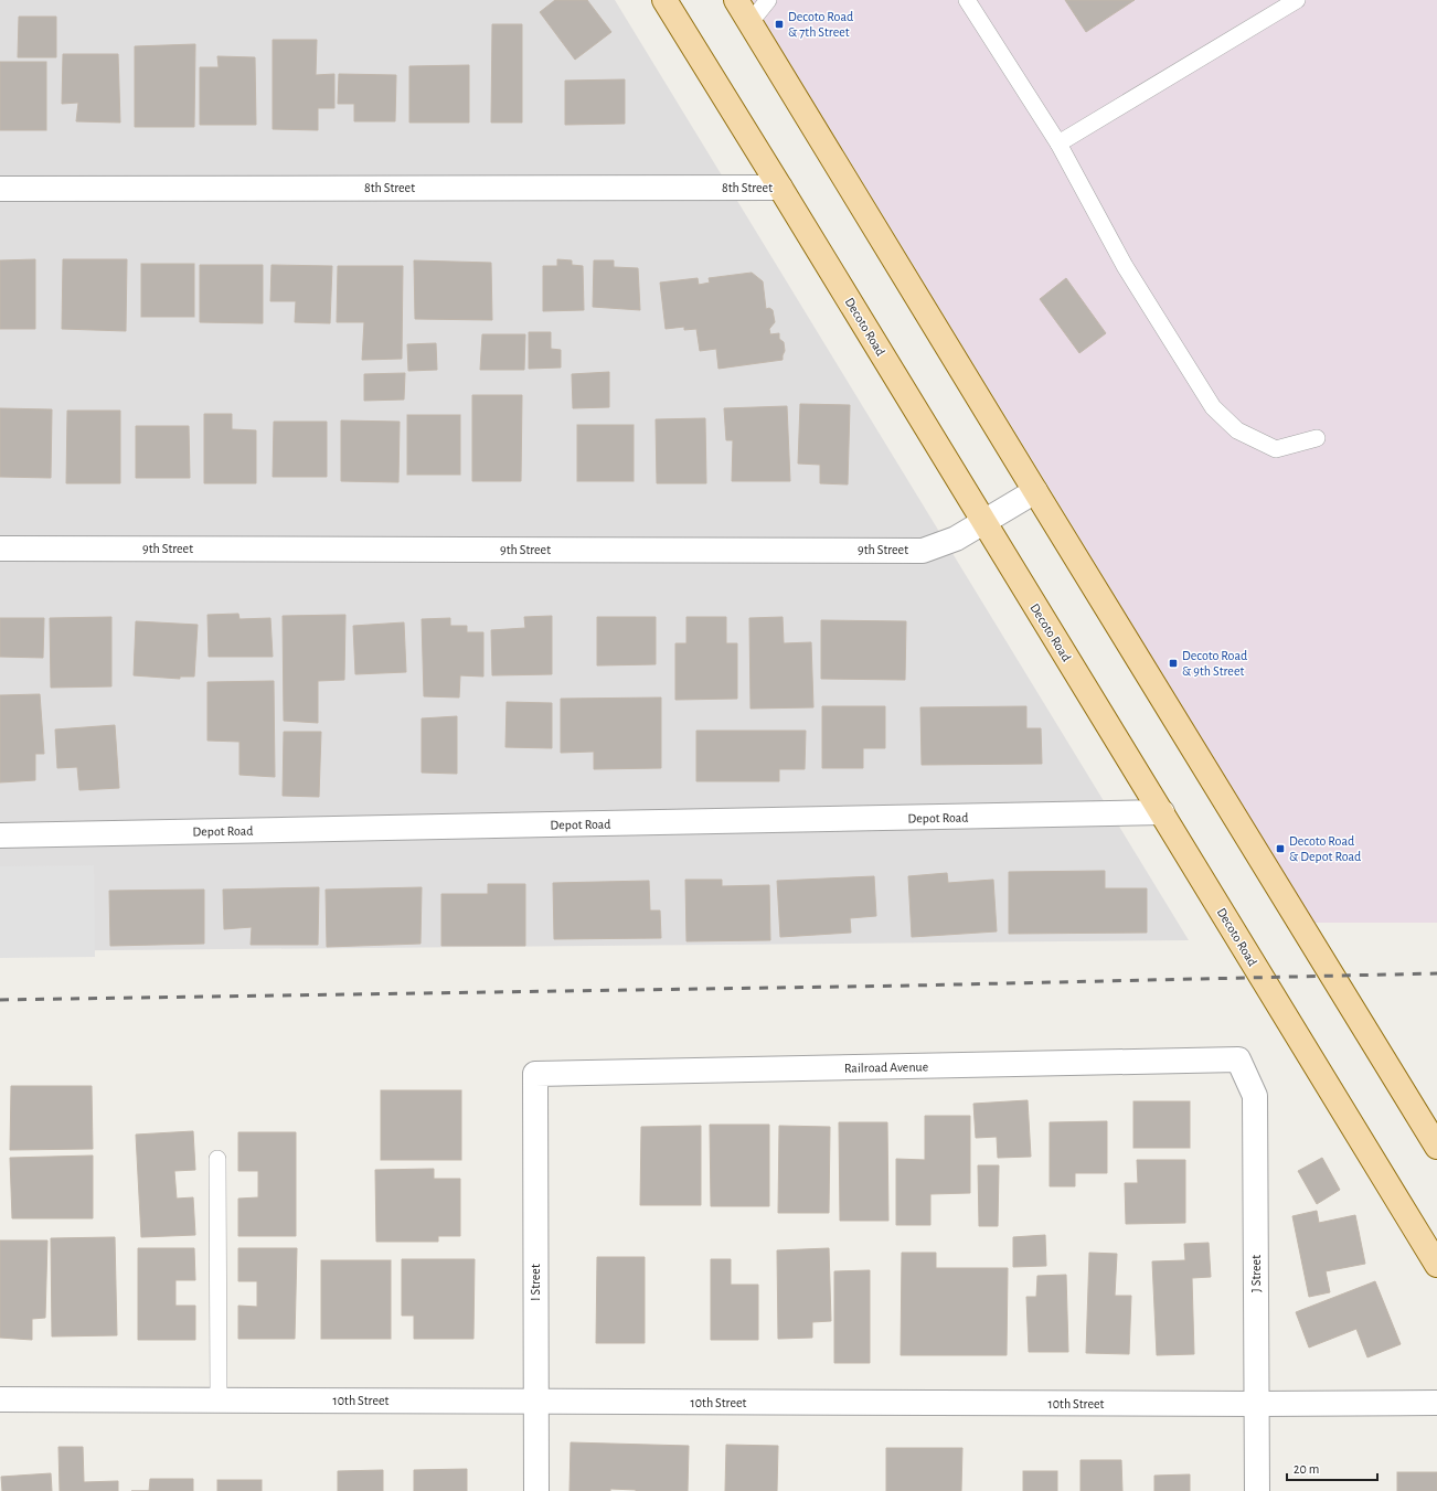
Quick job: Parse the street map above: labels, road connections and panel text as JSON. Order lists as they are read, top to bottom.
{
  "streets": {
    "main road": ["Decoto Road"],
    "street": [
      "8th Street",
      "9th Street",
      "Depot Road",
      "Railroad Avenue",
      "J Street",
      "I Street",
      "10th Street"
    ]
  },
  "crossings": [
    ["8th Street", "Decoto Road"],
    ["Decoto Road", "9th Street"],
    ["Decoto Road", "Depot Road"],
    ["Railroad Avenue", "J Street"],
    ["Railroad Avenue", "I Street"],
    ["J Street", "10th Street"],
    ["I Street", "10th Street"]
  ],
  "places": {
    "transit": ["Decoto Road & 7th Street", "Decoto Road & 9th Street", "Decoto Road & Depot Road"]
  },
  "scale_bar": "20 m"
}
